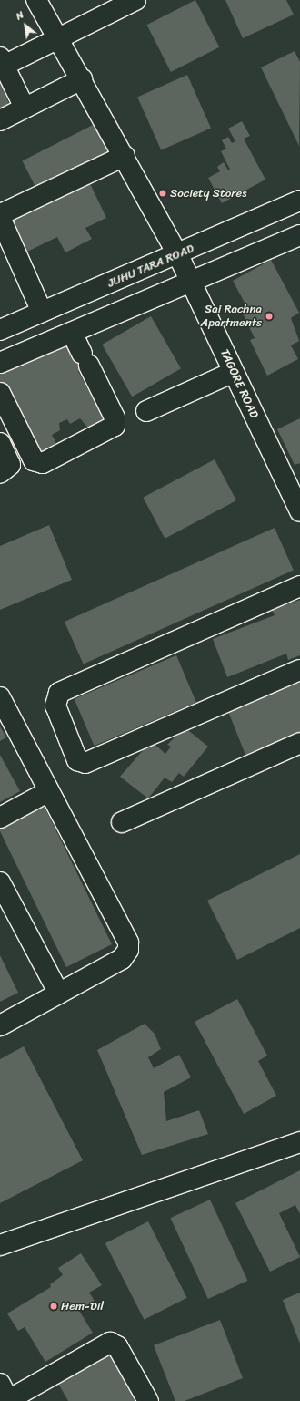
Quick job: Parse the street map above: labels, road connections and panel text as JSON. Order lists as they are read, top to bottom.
{
  "streets": {
    "street": ["JUHU TARA ROAD", "TAGORE ROAD"]
  },
  "crossings": [
    ["JUHU TARA ROAD", "TAGORE ROAD"]
  ],
  "places": ["Society Stores", "Sai Rachna Apartments", "Hem-Dil"],
  "north": "top left"
}
